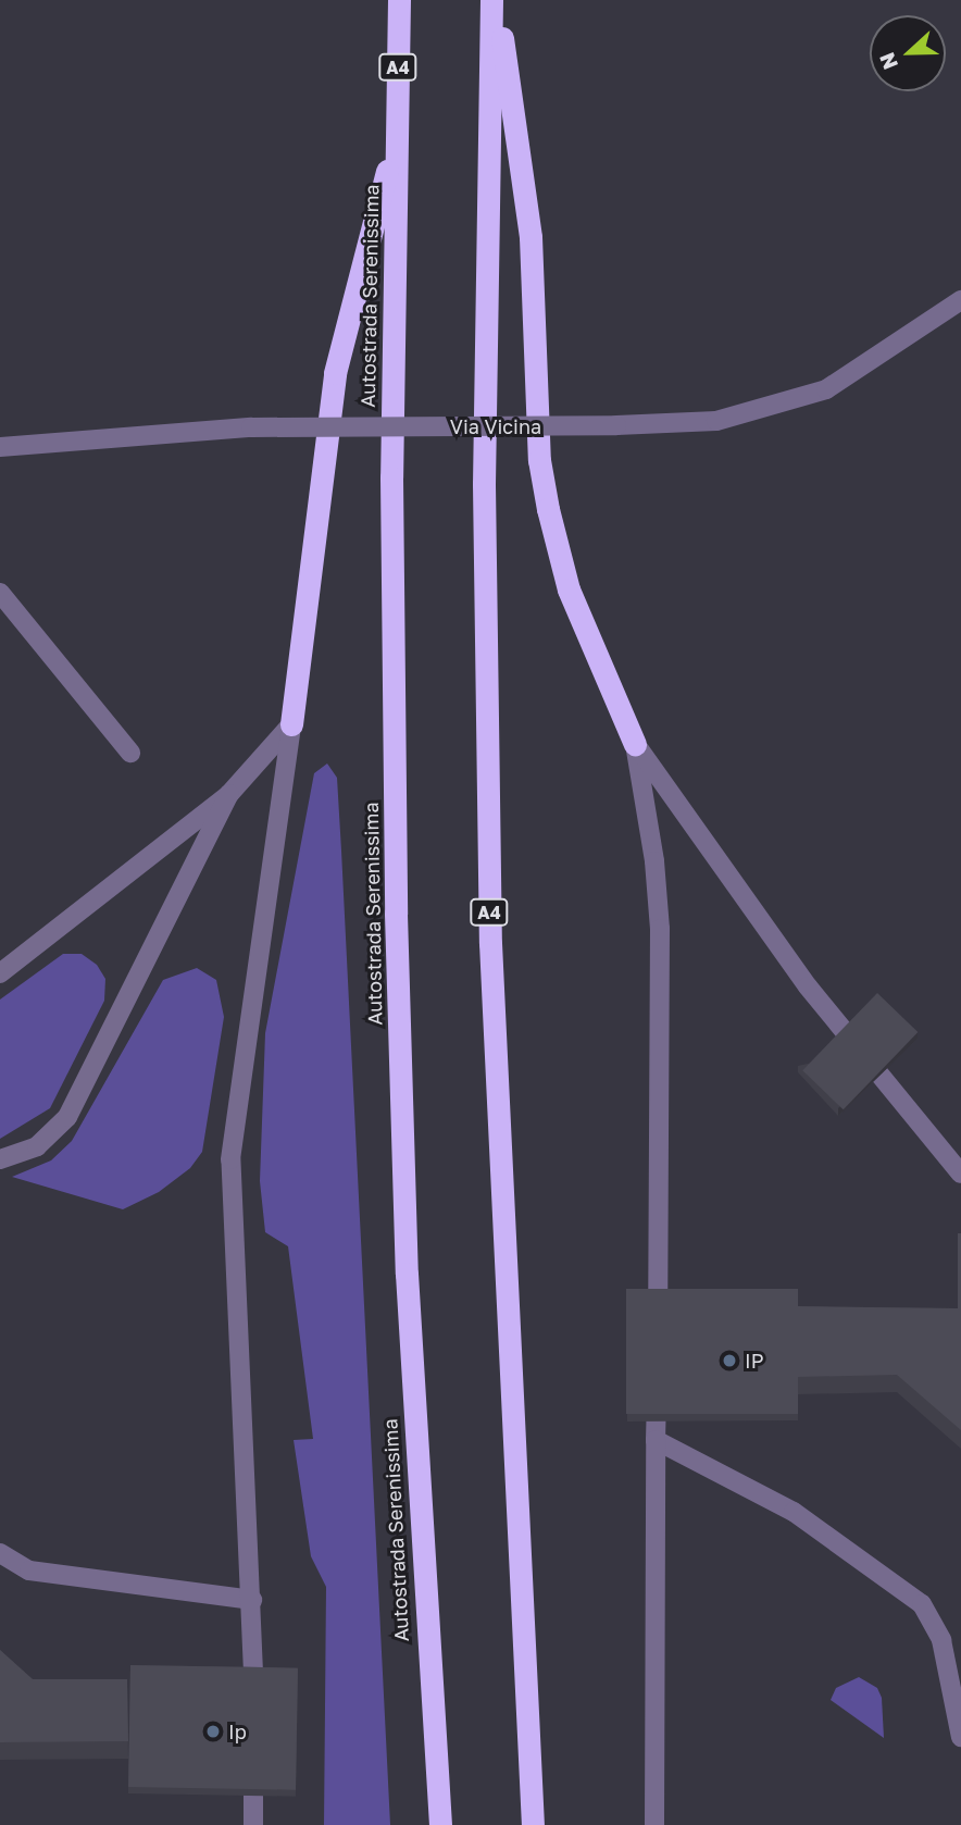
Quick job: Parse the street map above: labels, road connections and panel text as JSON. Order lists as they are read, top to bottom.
{
  "streets": {
    "highway": ["A4", "Autostrada Serenissima"],
    "street": ["Via Vicina"]
  },
  "places": ["IP", "Ip"],
  "north": "left"
}
